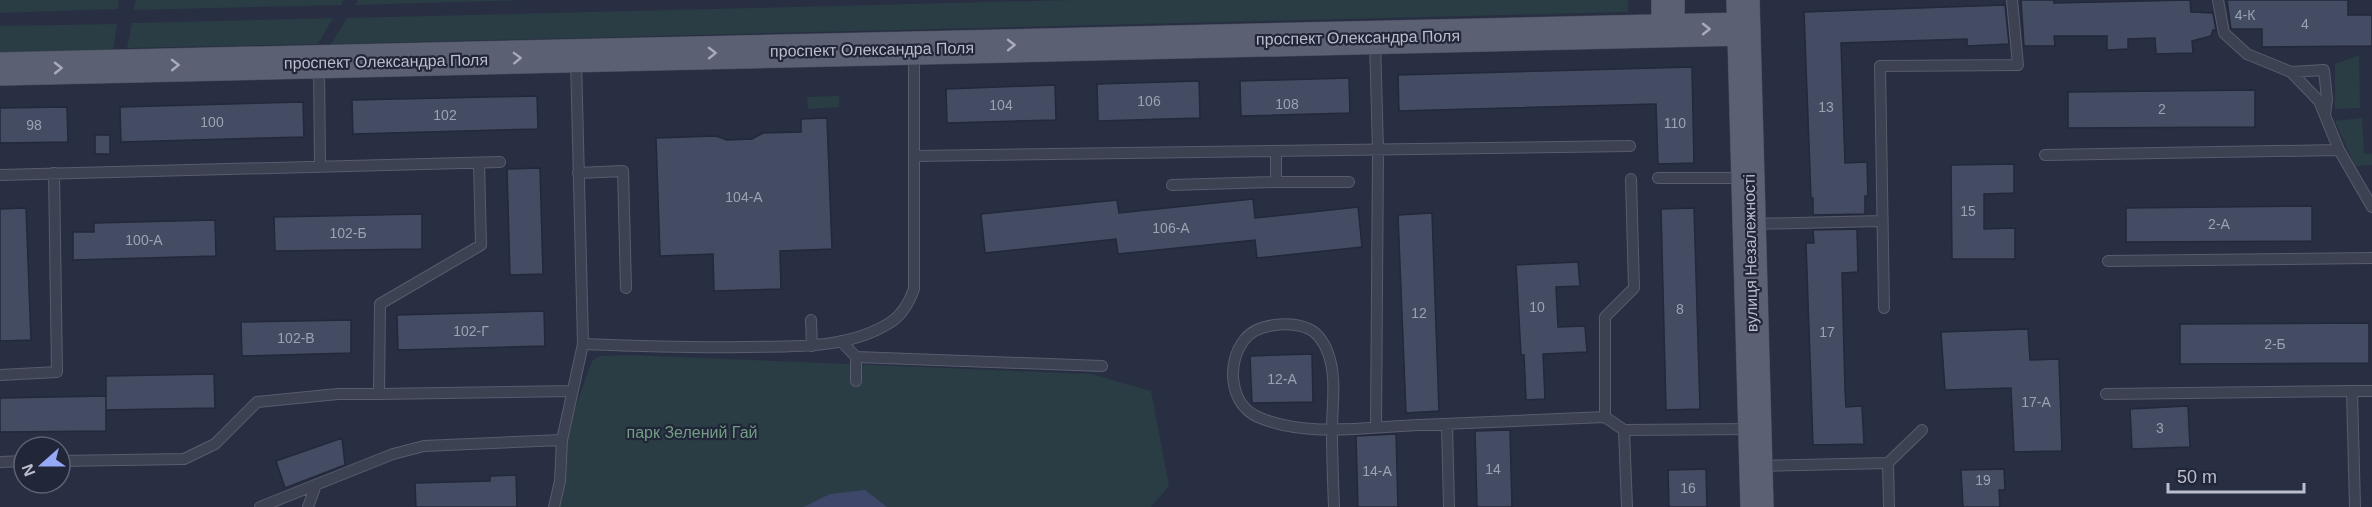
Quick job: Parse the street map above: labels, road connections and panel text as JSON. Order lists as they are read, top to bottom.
{
  "streets": {
    "main road": ["проспект Олександра Поля", "вулиця Незалежності"]
  },
  "crossings": [
    ["проспект Олександра Поля", "вулиця Незалежності"]
  ],
  "one_way": ["проспект Олександра Поля"],
  "parks": ["парк Зелений Гай"],
  "house_numbers": [
    "4-К",
    "4",
    "106",
    "108",
    "104",
    "13",
    "2",
    "102",
    "100",
    "110",
    "98",
    "104-А",
    "15",
    "2-А",
    "106-А",
    "102-Б",
    "100-А",
    "10",
    "8",
    "12",
    "102-Г",
    "17",
    "102-В",
    "2-Б",
    "12-А",
    "17-А",
    "3",
    "14",
    "14-А",
    "19",
    "16"
  ],
  "scale_bar": "50 m",
  "north": "left"
}
